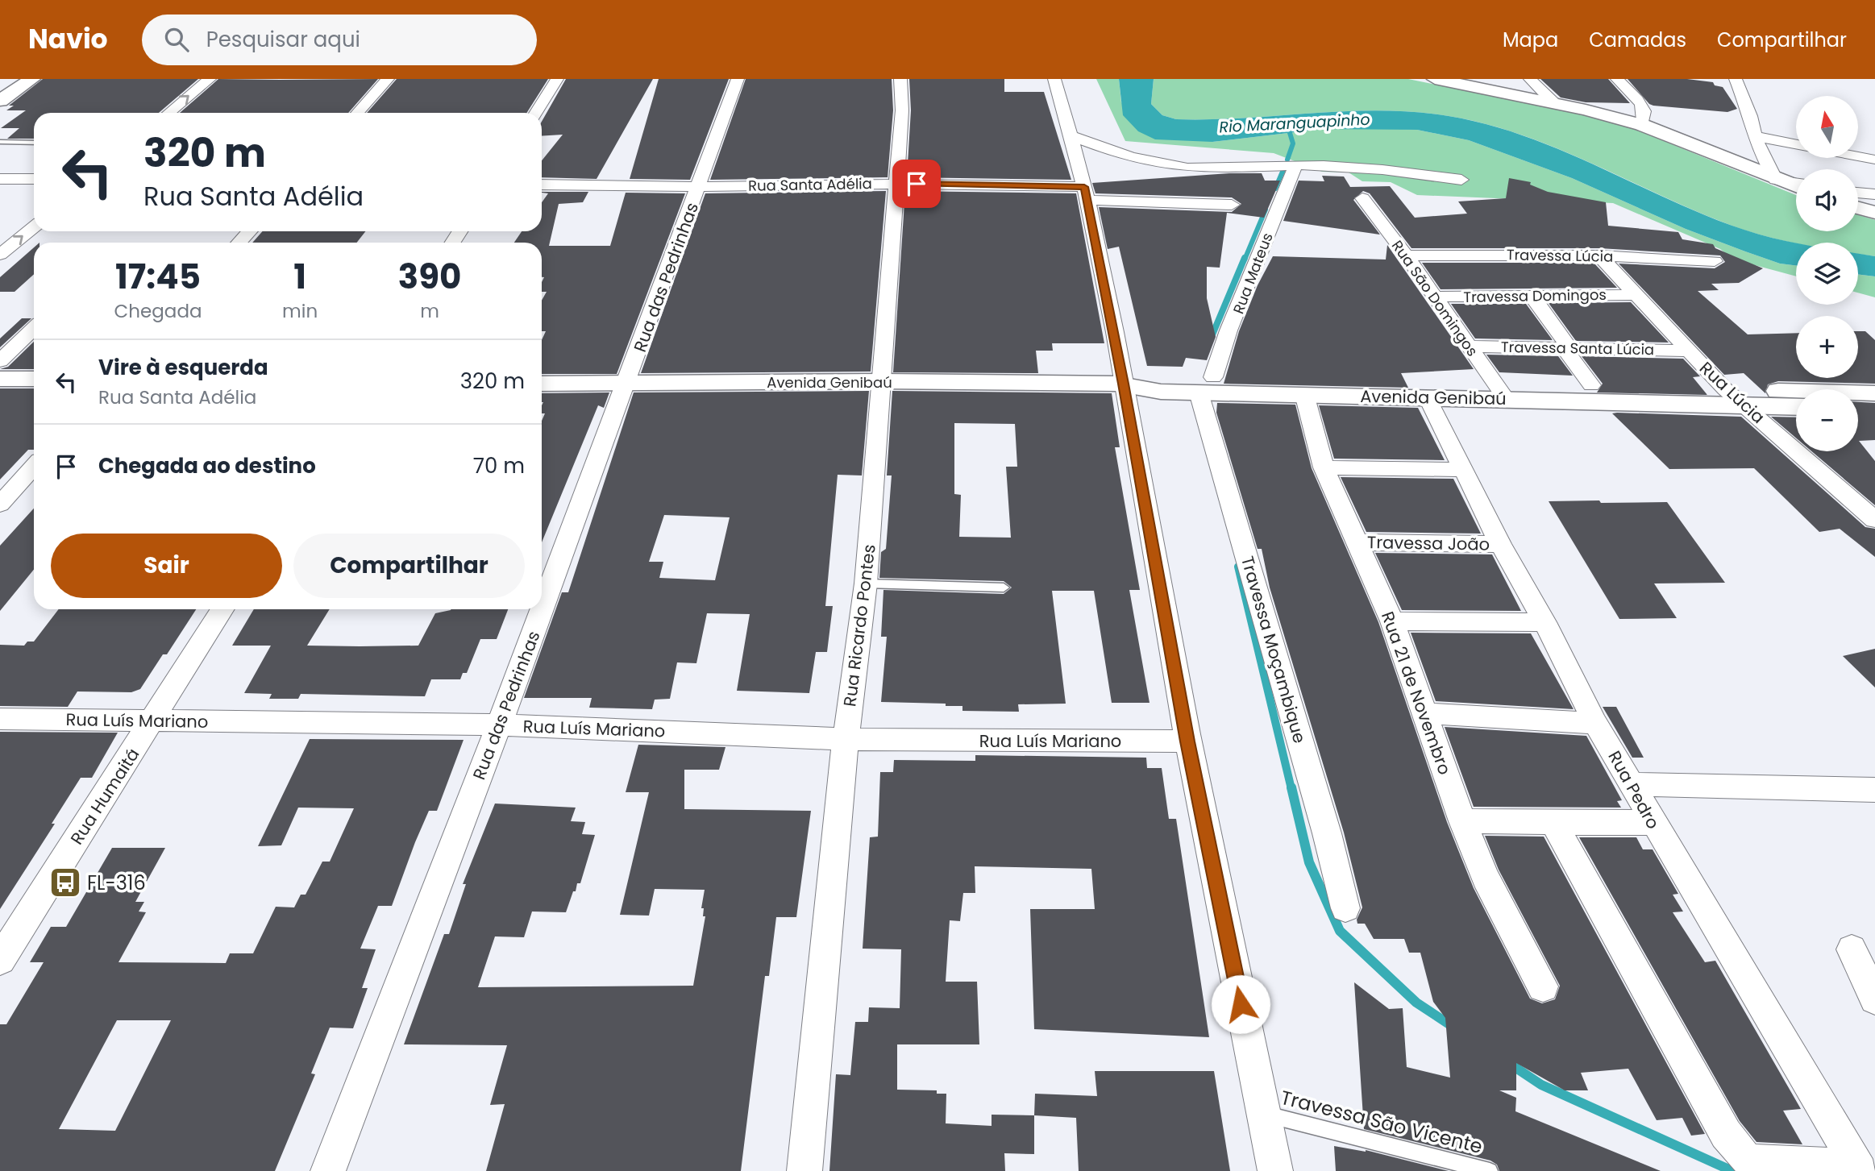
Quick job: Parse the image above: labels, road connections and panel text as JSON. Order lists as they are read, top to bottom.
{
  "streets": {
    "main road": ["Avenida Genibaú"],
    "street": [
      "Rua Santa Adélia",
      "Travessa Lúcia",
      "Rua Mateus",
      "Rua das Pedrinhas",
      "Travessa Domingos",
      "Rua São Domingos",
      "Travessa Santa Lúcia",
      "Rua Lúcia",
      "Travessa João",
      "Rua Ricardo Pontes",
      "Travessa Moçambique",
      "Rua 21 de Novembro",
      "Rua Luís Mariano",
      "Rua Pedro",
      "Rua Humaitá"
    ],
    "lane": ["Travessa São Vicente"]
  },
  "crossings": [
    ["Rua Santa Adélia", "Rua das Pedrinhas"],
    ["Rua Santa Adélia", "Rua Ricardo Pontes"],
    ["Travessa Lúcia", "Rua São Domingos"],
    ["Travessa Lúcia", "Rua Lúcia"],
    ["Rua Mateus", "Avenida Genibaú"],
    ["Rua Mateus", "Travessa Moçambique"],
    ["Rua das Pedrinhas", "Avenida Genibaú"],
    ["Rua das Pedrinhas", "Rua Luís Mariano"],
    ["Travessa Domingos", "Rua São Domingos"],
    ["Travessa Domingos", "Rua Lúcia"],
    ["Rua São Domingos", "Travessa Santa Lúcia"],
    ["Rua São Domingos", "Avenida Genibaú"],
    ["Travessa Santa Lúcia", "Rua Lúcia"],
    ["Avenida Genibaú", "Rua Lúcia"],
    ["Avenida Genibaú", "Rua Ricardo Pontes"],
    ["Avenida Genibaú", "Travessa Moçambique"],
    ["Avenida Genibaú", "Rua 21 de Novembro"],
    ["Avenida Genibaú", "Rua Pedro"],
    ["Travessa João", "Rua 21 de Novembro"],
    ["Travessa João", "Rua Pedro"],
    ["Rua Ricardo Pontes", "Rua Luís Mariano"],
    ["Rua Luís Mariano", "Rua Humaitá"]
  ],
  "water": ["Rio Maranguapinho"],
  "places": {
    "bus stop": ["FL-316"]
  },
  "north": "top",
  "page": {
    "header": "Navio",
    "search": "Pesquisar aqui",
    "nav": ["Mapa", "Camadas", "Compartilhar"],
    "map_buttons": ["+", "−"],
    "turn": ["320 m", "Rua Santa Adélia"],
    "eta": [
      "17:45",
      "Chegada",
      "1",
      "min",
      "390",
      "m"
    ],
    "list": [
      {
        "name": "Vire à esquerda",
        "note": "Rua Santa Adélia",
        "value": "320 m"
      },
      {
        "name": "Chegada ao destino",
        "value": "70 m"
      }
    ],
    "buttons": ["Sair", "Compartilhar"]
  }
}
